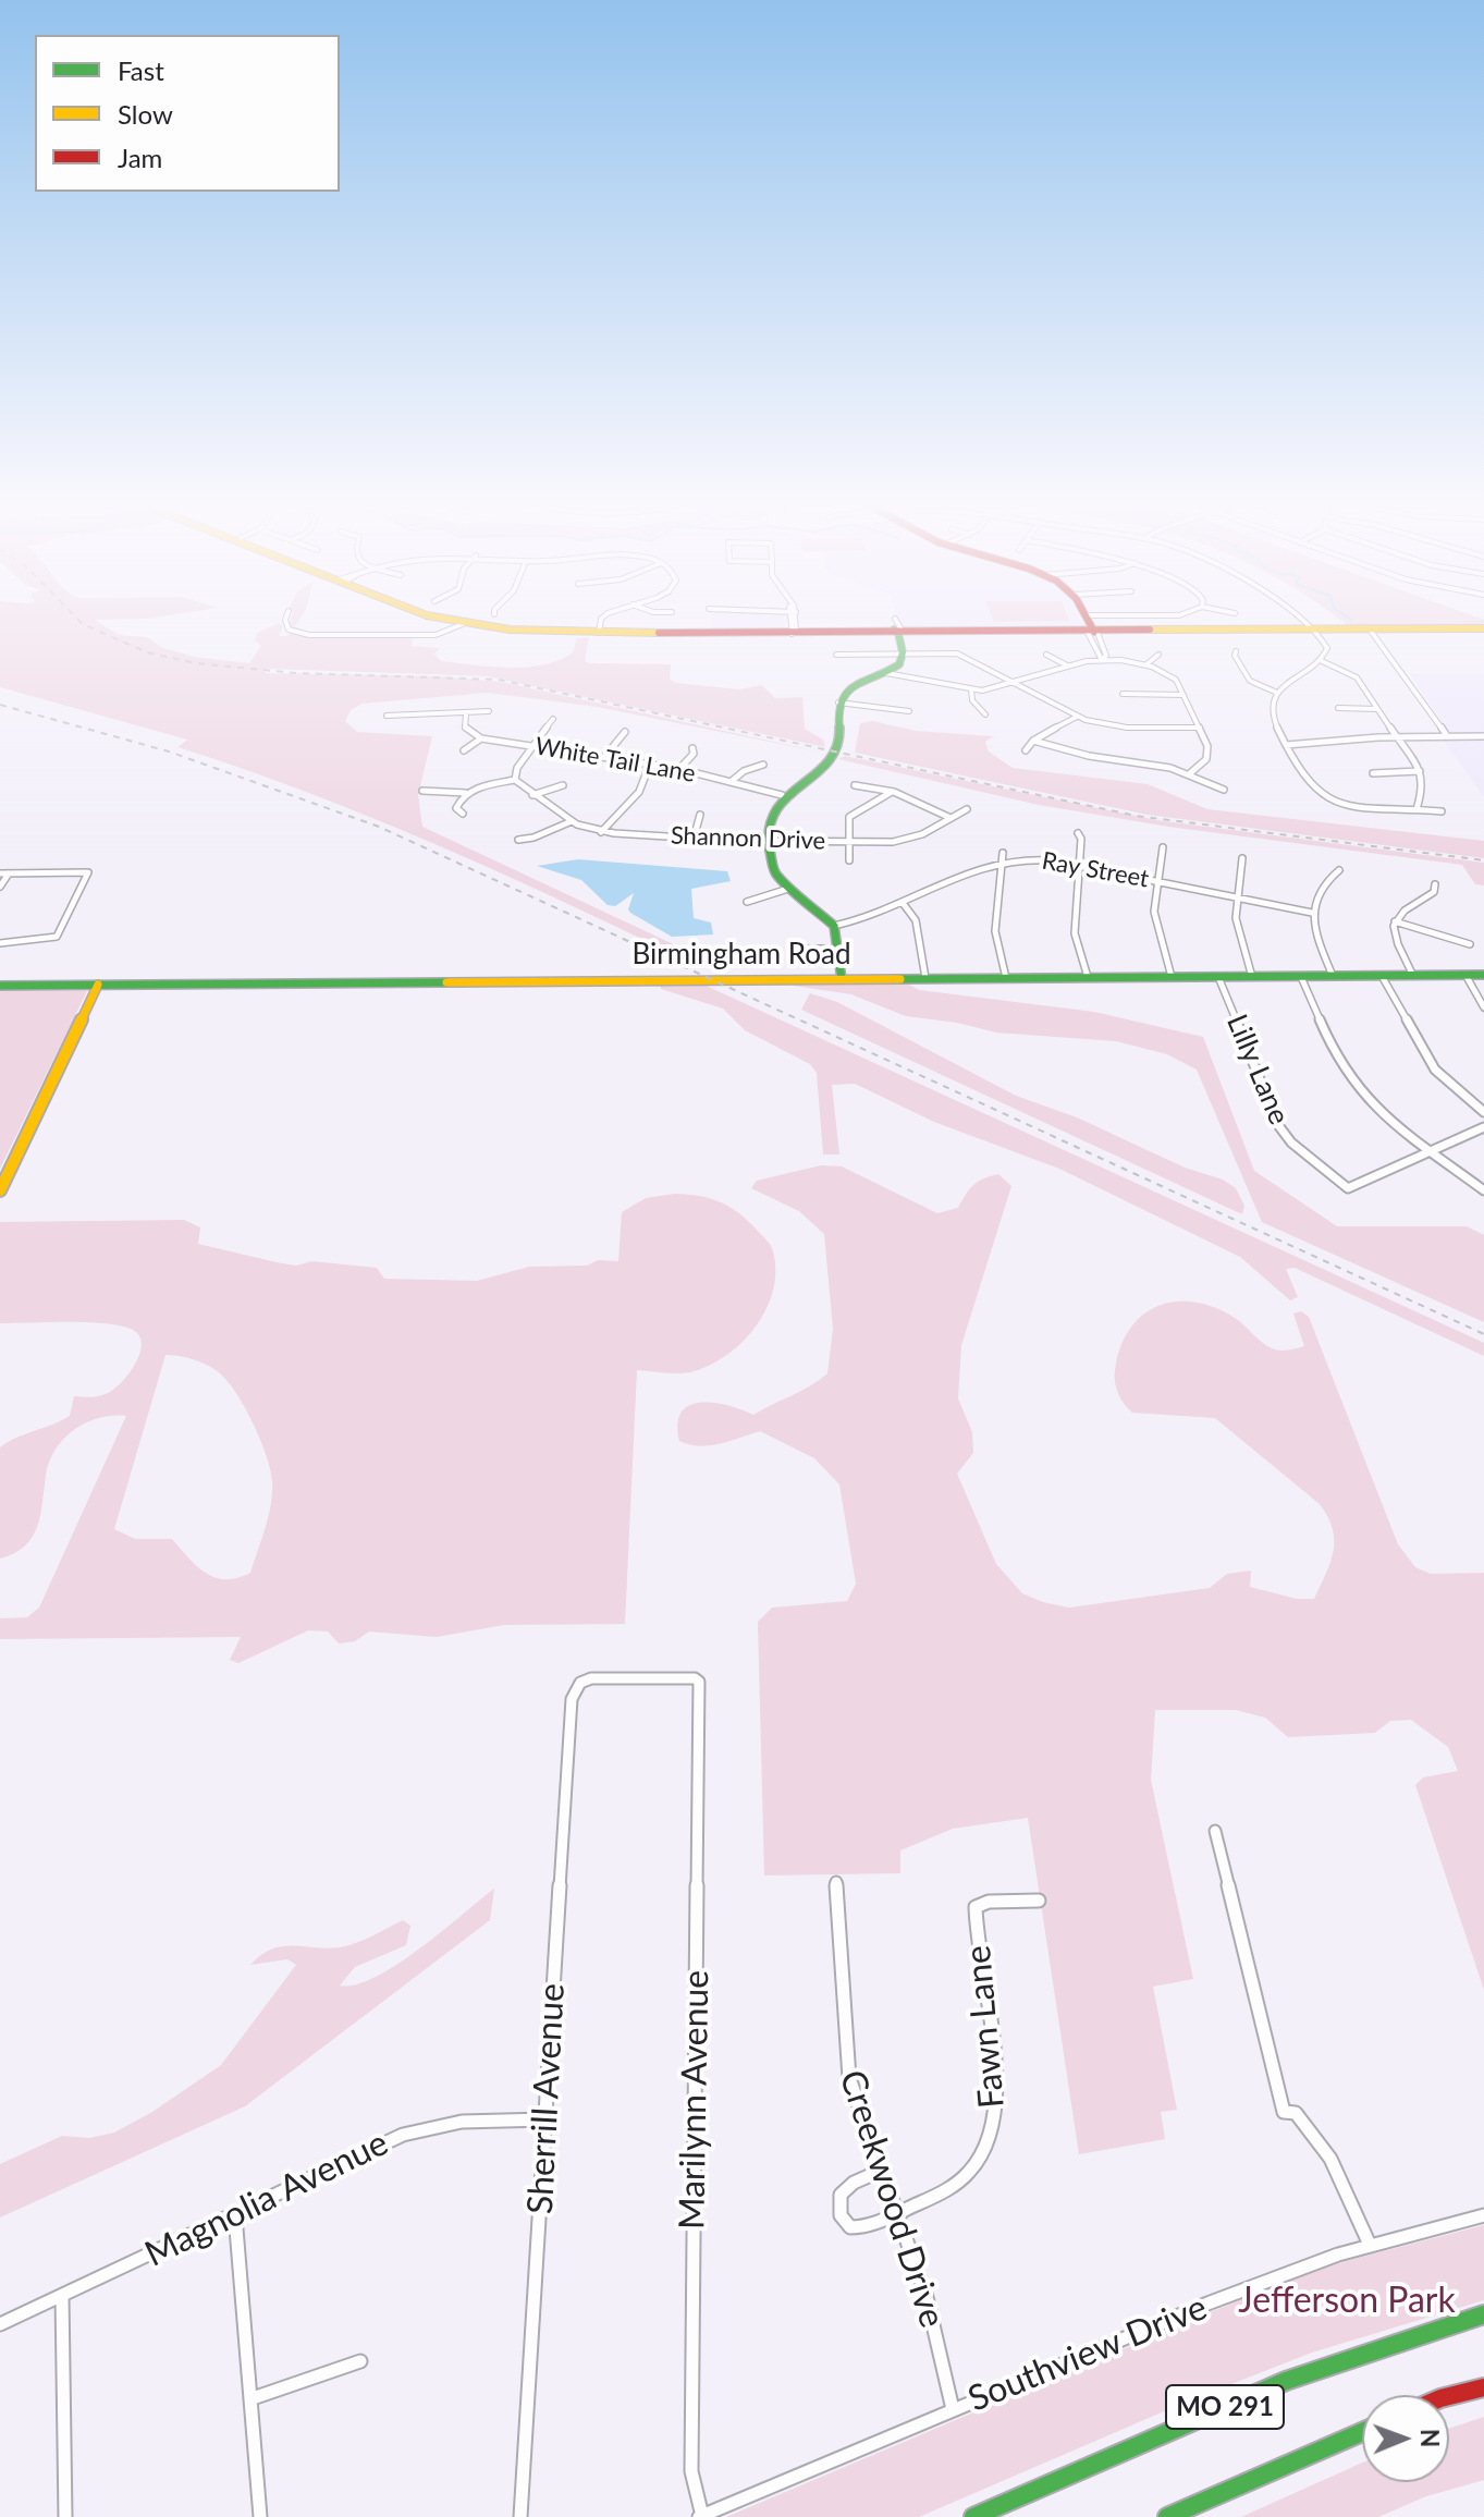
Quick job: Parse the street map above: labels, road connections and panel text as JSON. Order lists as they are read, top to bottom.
{
  "streets": {
    "main road": ["Birmingham Road", "MO 291"],
    "street": [
      "White Tail Lane",
      "Shannon Drive",
      "Ray Street",
      "Lilly Lane",
      "Fawn Lane",
      "Sherrill Avenue",
      "Marilynn Avenue",
      "Magnolia Avenue",
      "Creekwood Drive",
      "Southview Drive"
    ]
  },
  "crossings": [
    ["Birmingham Road", "Lilly Lane"],
    ["Fawn Lane", "Creekwood Drive"],
    ["Sherrill Avenue", "Marilynn Avenue"],
    ["Sherrill Avenue", "Magnolia Avenue"],
    ["Marilynn Avenue", "Southview Drive"],
    ["Creekwood Drive", "Southview Drive"]
  ],
  "parks": ["Jefferson Park"],
  "legend": ["Fast", "Slow", "Jam"],
  "north": "right"
}
